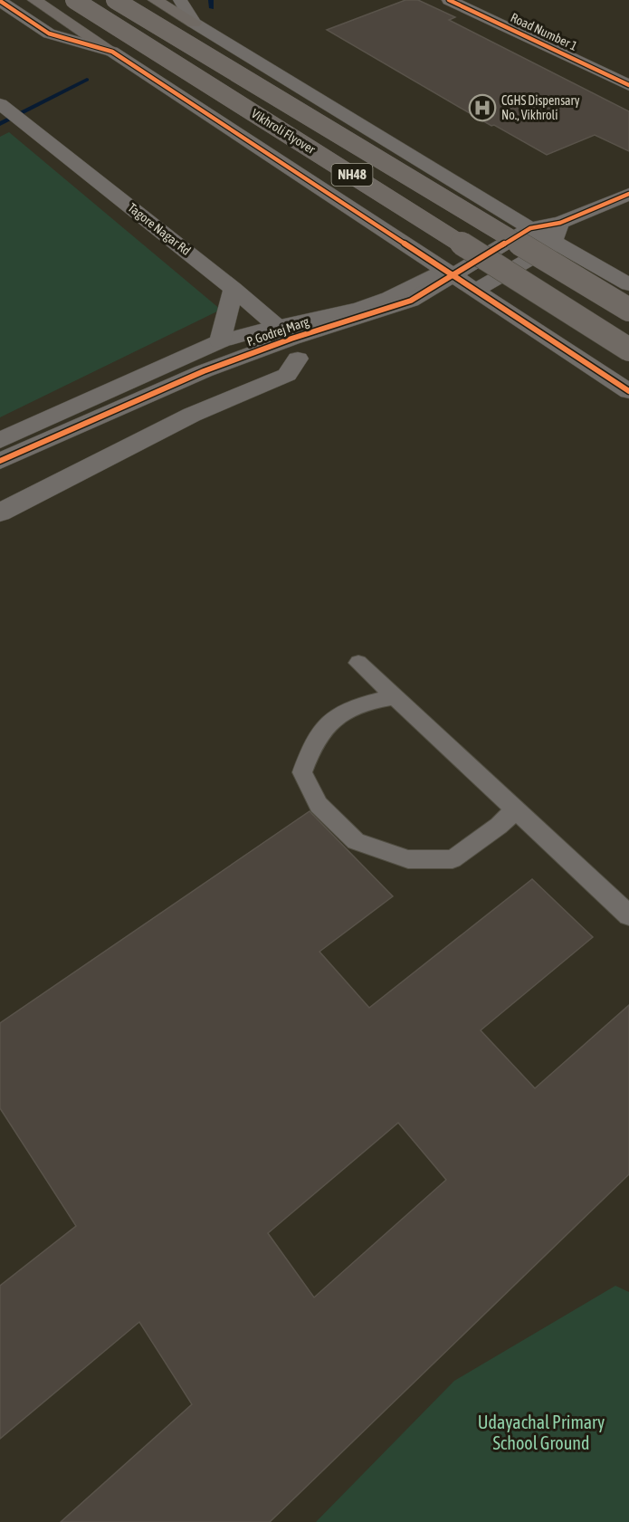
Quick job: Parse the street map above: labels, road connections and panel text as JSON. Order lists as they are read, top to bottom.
{
  "streets": {
    "highway": ["Vikhroli Flyover", "NH48"],
    "street": ["Road Number 1", "Tagore Nagar Rd", "P. Godrej Marg"]
  },
  "crossings": [
    ["Tagore Nagar Rd", "P. Godrej Marg"]
  ],
  "parks": ["Udayachal Primary School Ground"],
  "places": {
    "hospital": ["CGHS Dispensary No., Vikhroli"]
  }
}
